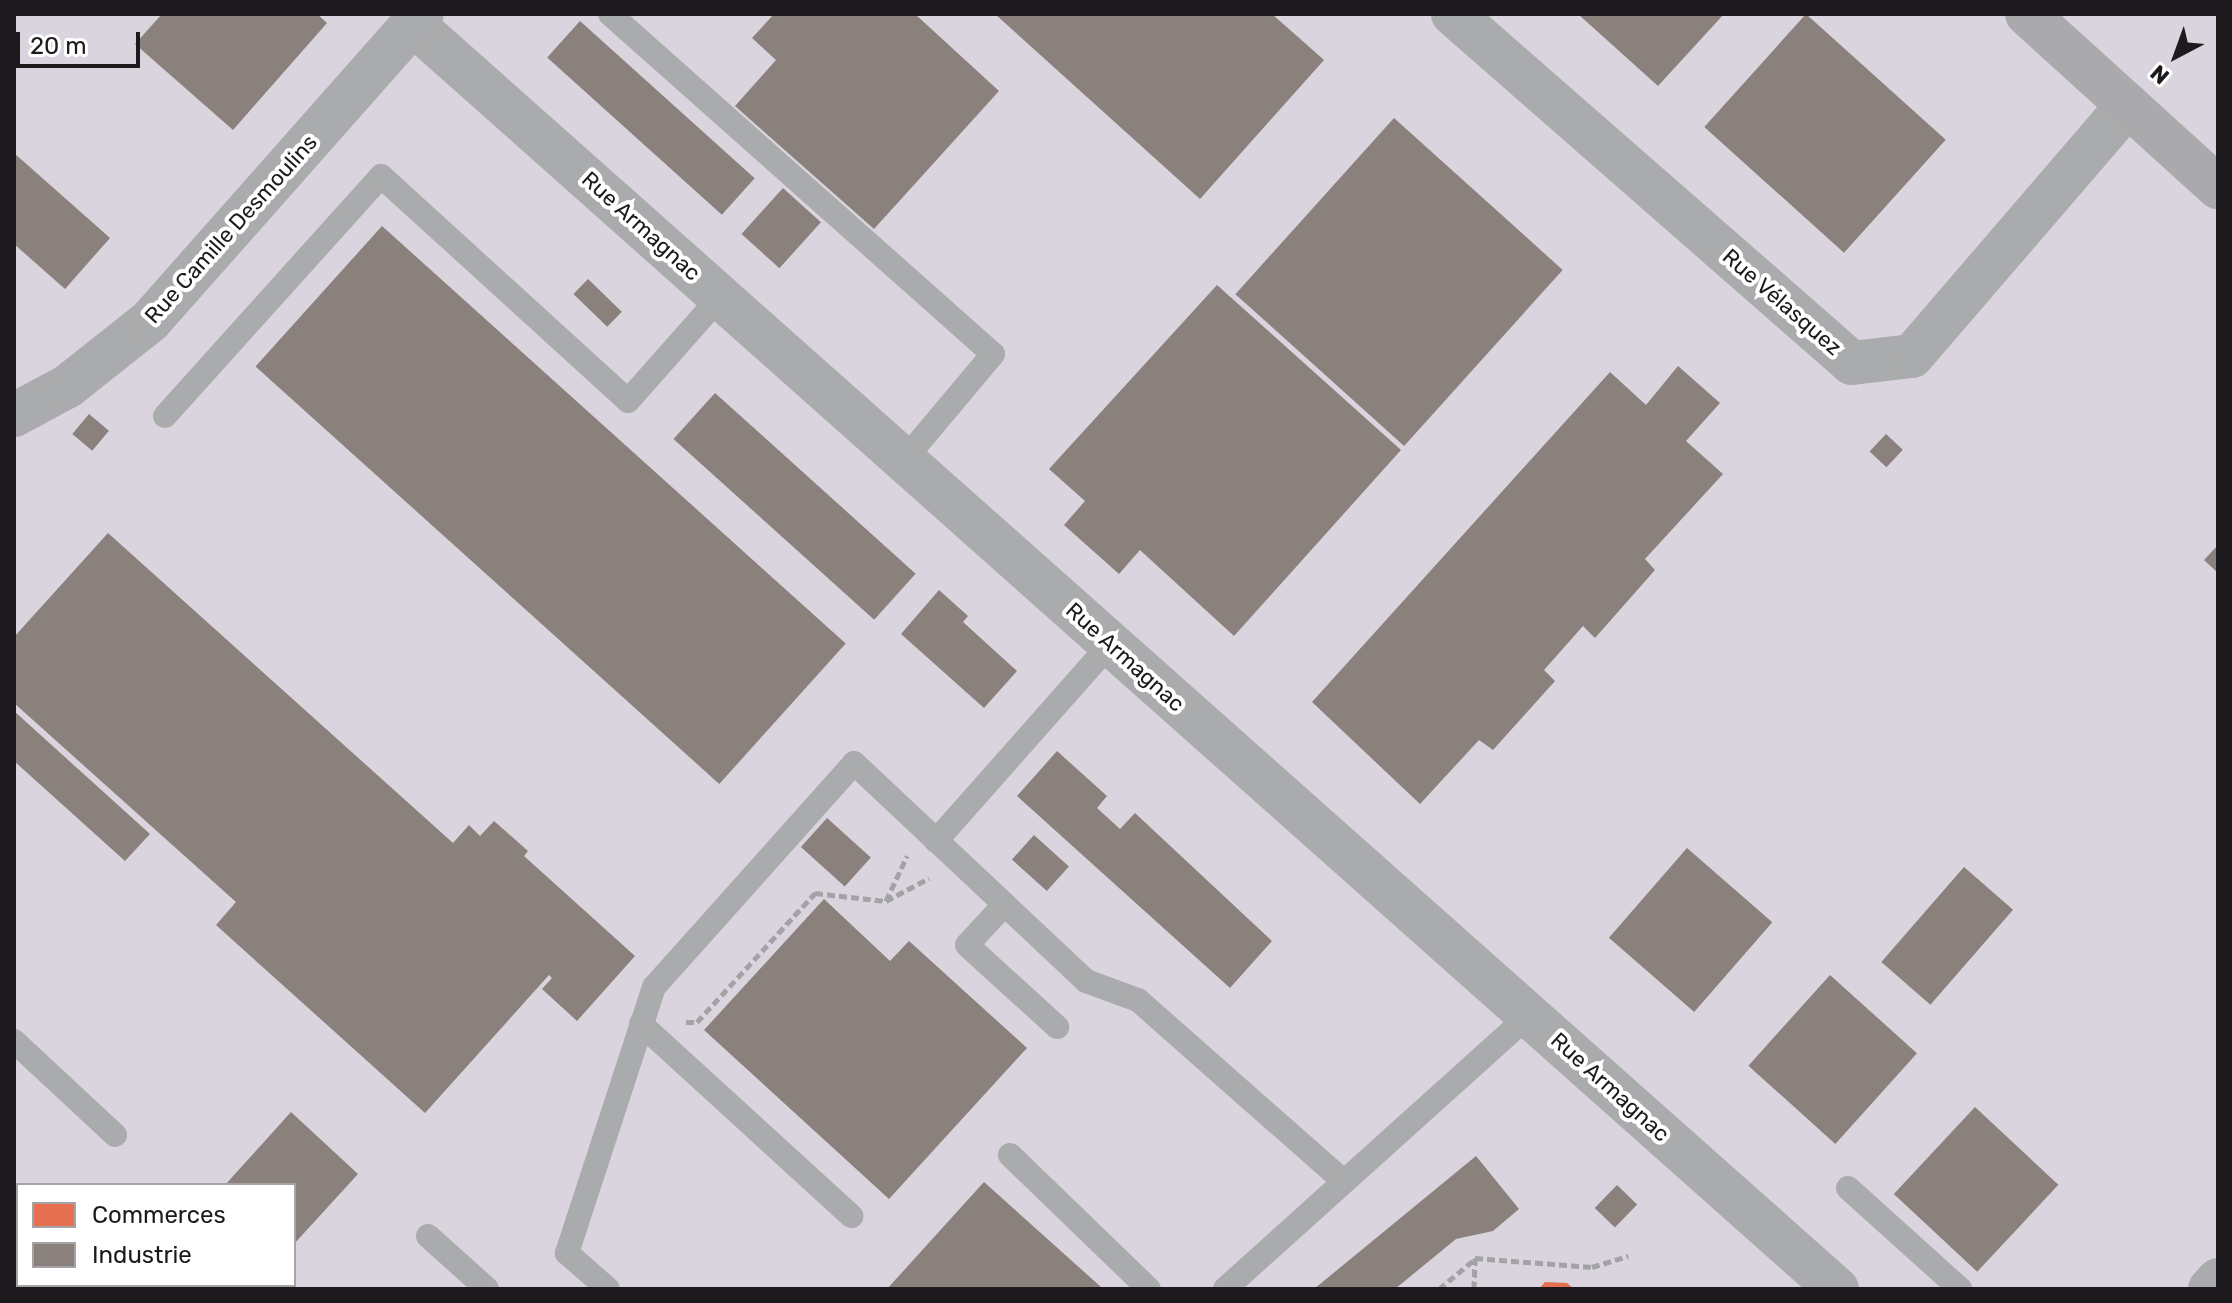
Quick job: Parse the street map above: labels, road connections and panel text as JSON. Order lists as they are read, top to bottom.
{
  "streets": {
    "street": ["Rue Armagnac", "Rue Camille Desmoulins", "Rue Vélasquez"]
  },
  "crossings": [
    ["Rue Armagnac", "Rue Camille Desmoulins"]
  ],
  "legend": ["Commerces", "Industrie"],
  "scale_bar": "20 m",
  "north": "bottom left"
}
